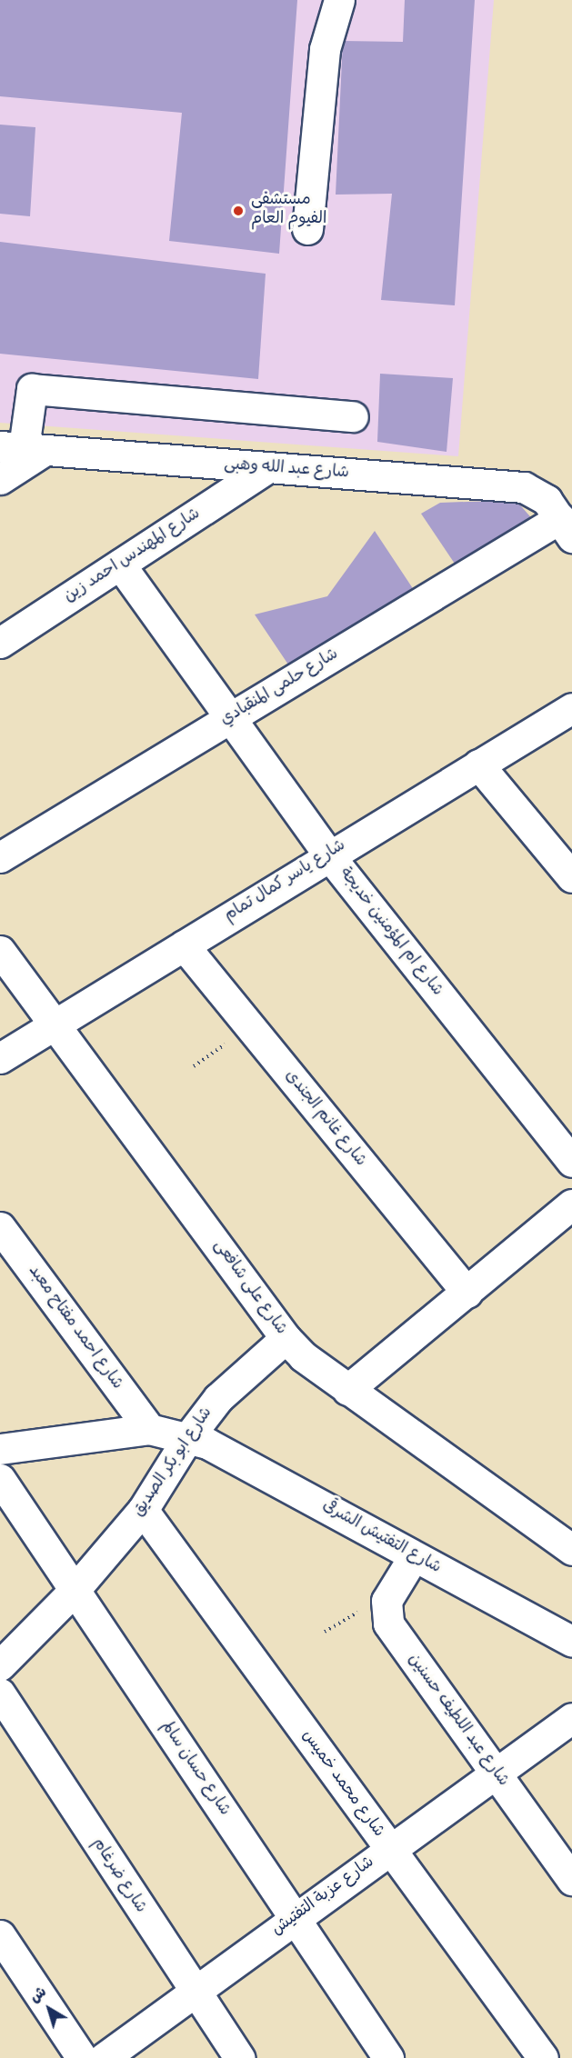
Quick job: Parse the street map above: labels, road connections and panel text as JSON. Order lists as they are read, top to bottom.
{
  "streets": {
    "street": [
      "شارع عبد الله وهبى",
      "شارع المهندس احمد زين",
      "شارع حلمى المنقبادي",
      "شارع ياسر كمال تمام",
      "شارع ام المؤمنين خديجة",
      "شارع غانم الجندى",
      "شارع على شافعى",
      "شارع احمد مفتاح معبد",
      "شارع ابو بكر الصديق",
      "شارع التفتيش الشرقى",
      "شارع عبد اللطيف حسنين",
      "شارع حسان سالم",
      "شارع محمد خميس",
      "شارع ضرغام",
      "شارع عزبة التفتيش"
    ]
  },
  "crossings": [
    ["شارع عبد الله وهبى", "شارع المهندس احمد زين"],
    ["شارع عبد الله وهبى", "شارع حلمى المنقبادي"],
    ["شارع المهندس احمد زين", "شارع ام المؤمنين خديجة"],
    ["شارع حلمى المنقبادي", "شارع ام المؤمنين خديجة"],
    ["شارع ياسر كمال تمام", "شارع ام المؤمنين خديجة"],
    ["شارع ياسر كمال تمام", "شارع غانم الجندى"],
    ["شارع ياسر كمال تمام", "شارع على شافعى"],
    ["شارع على شافعى", "شارع ابو بكر الصديق"],
    ["شارع احمد مفتاح معبد", "شارع التفتيش الشرقى"],
    ["شارع ابو بكر الصديق", "شارع التفتيش الشرقى"],
    ["شارع ابو بكر الصديق", "شارع حسان سالم"],
    ["شارع ابو بكر الصديق", "شارع محمد خميس"],
    ["شارع التفتيش الشرقى", "شارع عبد اللطيف حسنين"],
    ["شارع عبد اللطيف حسنين", "شارع عزبة التفتيش"],
    ["شارع حسان سالم", "شارع عزبة التفتيش"],
    ["شارع محمد خميس", "شارع عزبة التفتيش"],
    ["شارع ضرغام", "شارع عزبة التفتيش"]
  ],
  "places": ["مستشفى الفيوم العام"],
  "north": "top left"
}
